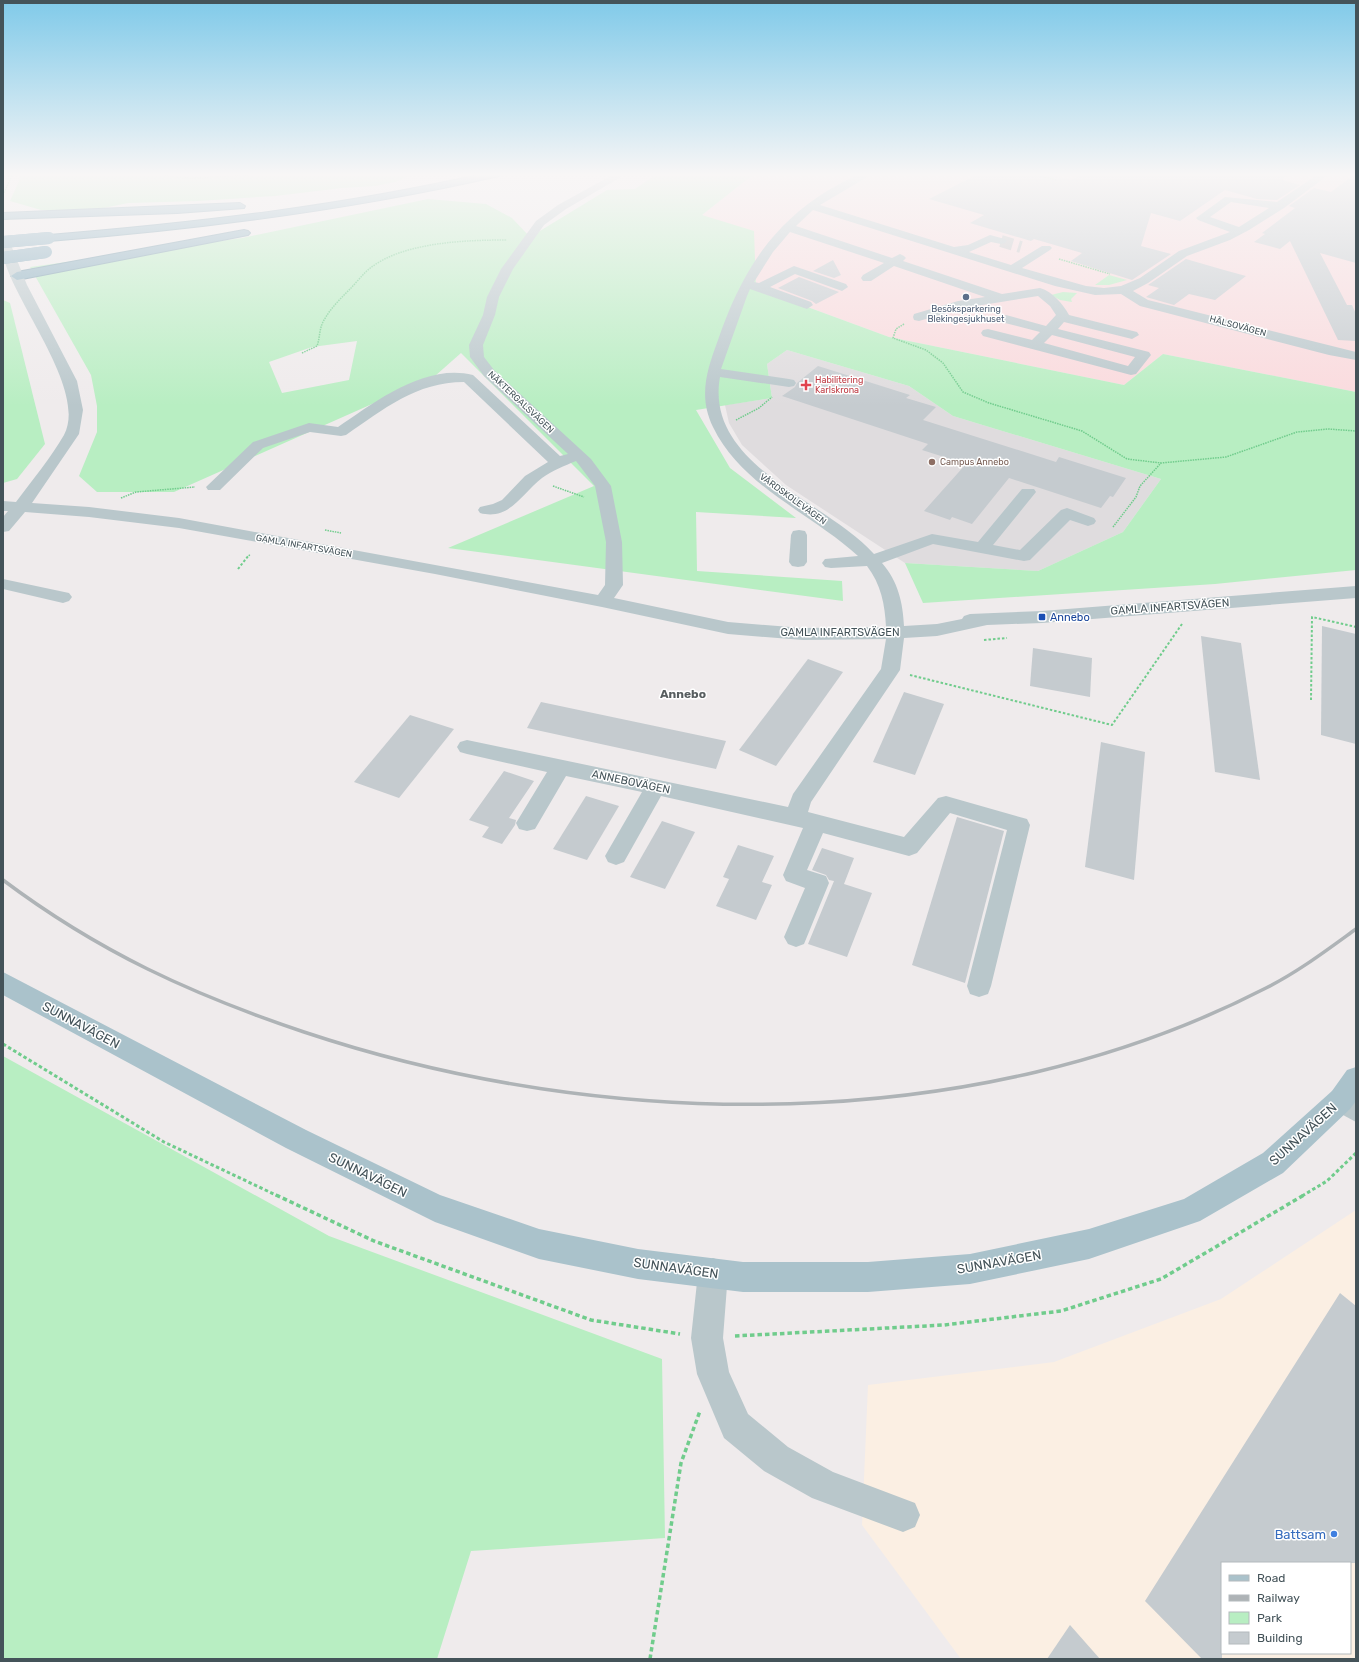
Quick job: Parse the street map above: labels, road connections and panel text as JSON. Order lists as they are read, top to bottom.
{
  "streets": {
    "main road": ["SUNNAVÄGEN"],
    "street": [
      "HÄLSOVÄGEN",
      "NÄKTERGALSVÄGEN",
      "VÅRDSKOLEVÄGEN",
      "GAMLA INFARTSVÄGEN",
      "ANNEBOVÄGEN"
    ]
  },
  "crossings": [
    ["NÄKTERGALSVÄGEN", "GAMLA INFARTSVÄGEN"],
    ["VÅRDSKOLEVÄGEN", "GAMLA INFARTSVÄGEN"]
  ],
  "districts": ["Annebo"],
  "places": {
    "other": ["Besöksparkering Blekingesjukhuset", "Campus Annebo", "Battsam"],
    "health": ["Habilitering Karlskrona"],
    "transit": ["Annebo"]
  },
  "legend": [
    "Road",
    "Railway",
    "Park",
    "Building"
  ]
}
